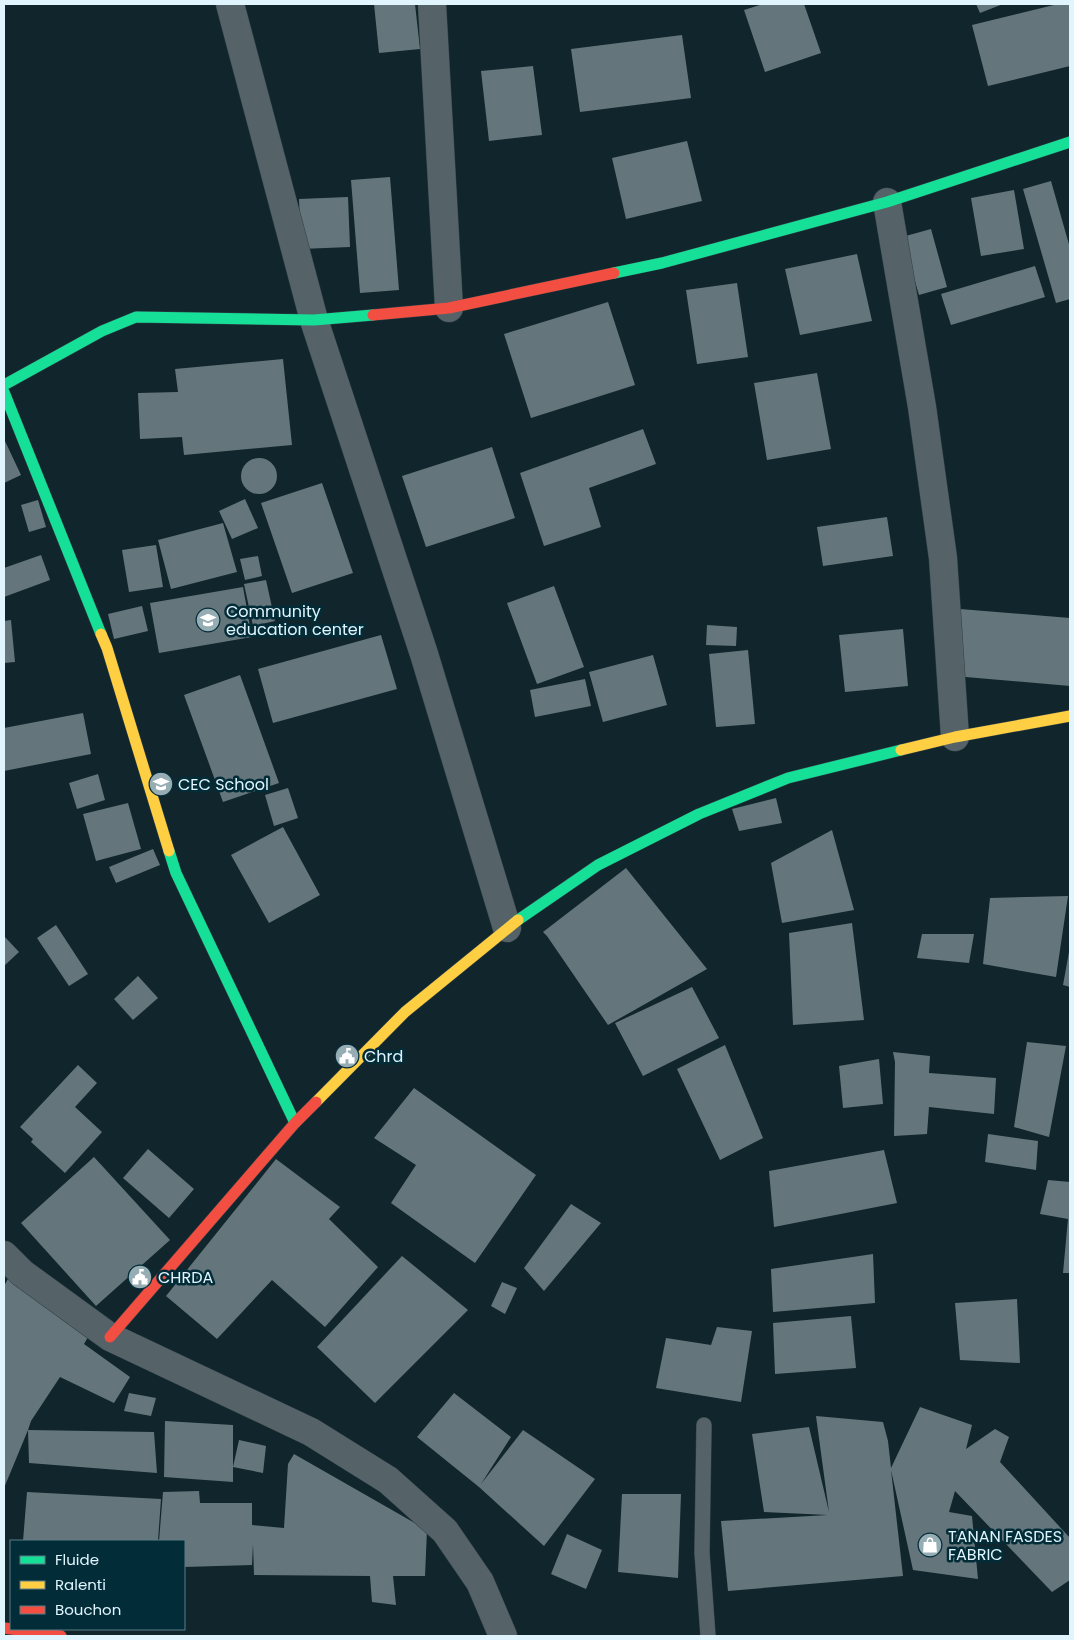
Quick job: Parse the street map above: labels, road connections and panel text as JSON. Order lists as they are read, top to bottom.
{
  "places": {
    "school or university": ["Community education center", "CEC School"],
    "public building": ["Chrd", "CHRDA"],
    "shop": ["TANAN FASDES FABRIC"]
  },
  "legend": ["Fluide", "Ralenti", "Bouchon"]
}
